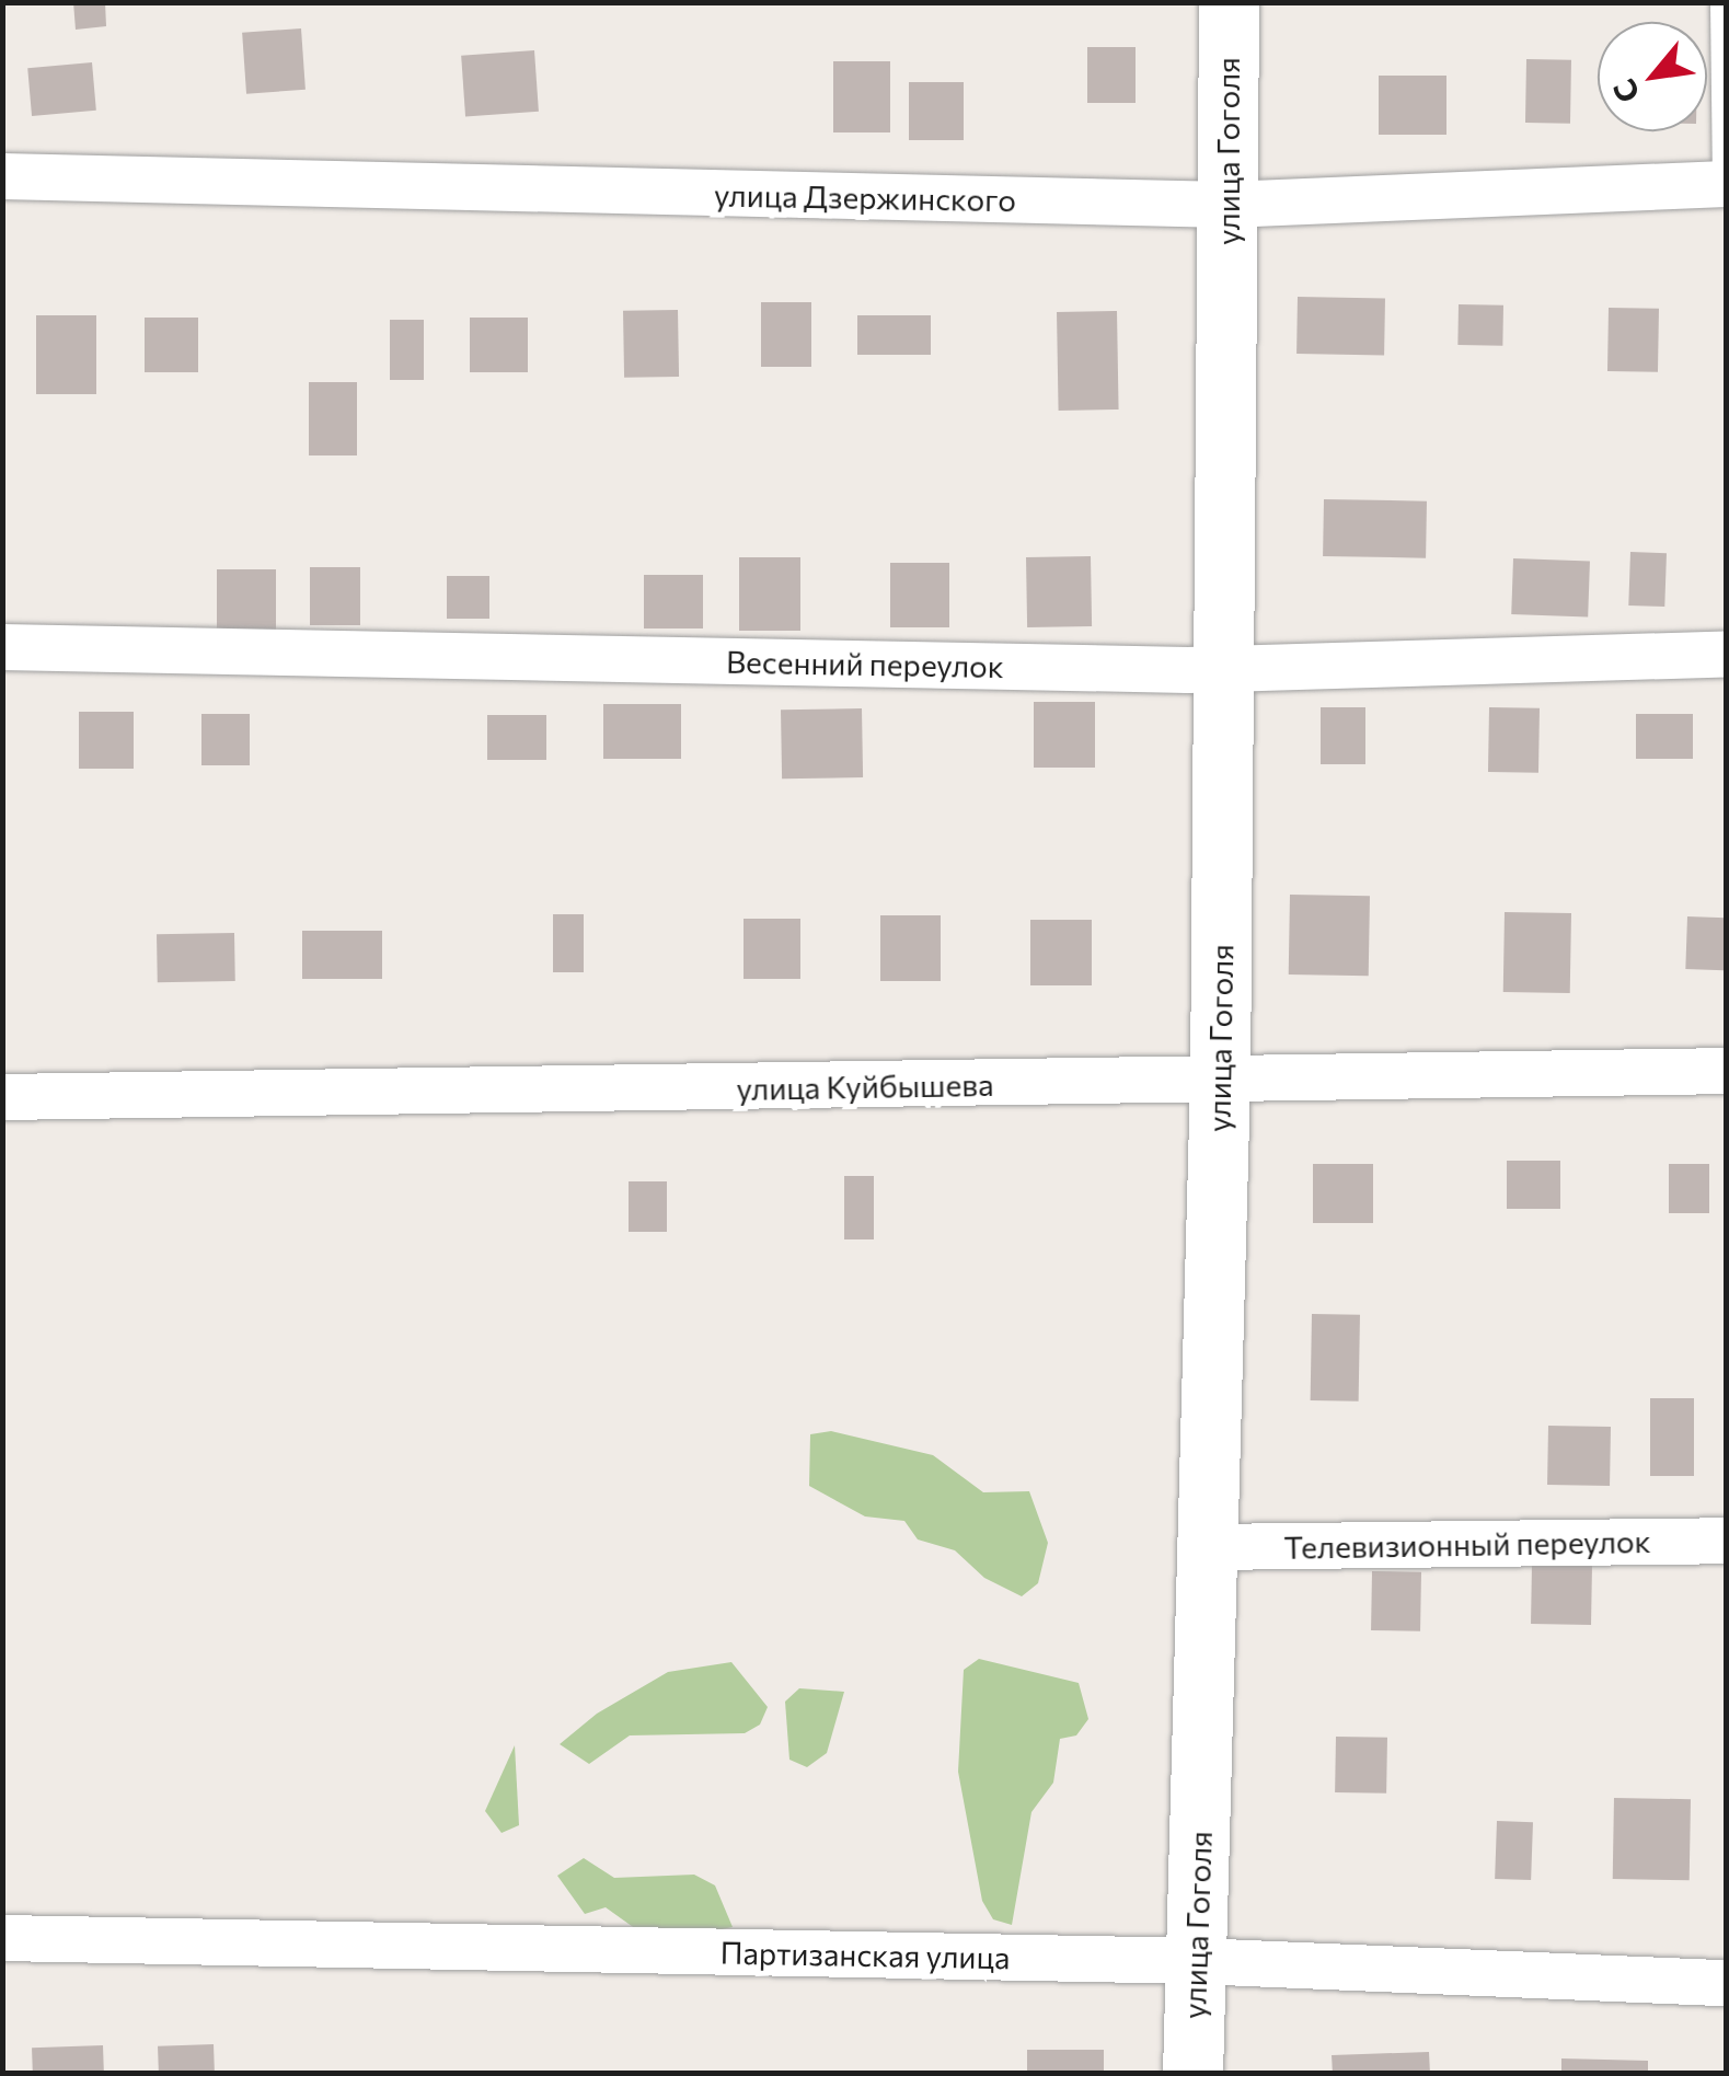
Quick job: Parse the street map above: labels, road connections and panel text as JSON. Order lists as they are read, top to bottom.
{
  "streets": {
    "street": [
      "улица Гоголя",
      "улица Дзержинского",
      "Весенний переулок",
      "улица Куйбышева",
      "Телевизионный переулок",
      "Партизанская улица"
    ]
  },
  "crossings": [
    ["улица Гоголя", "улица Дзержинского"],
    ["улица Гоголя", "Весенний переулок"],
    ["улица Гоголя", "улица Куйбышева"],
    ["улица Гоголя", "Телевизионный переулок"],
    ["улица Гоголя", "Партизанская улица"]
  ],
  "north": "bottom left"
}
